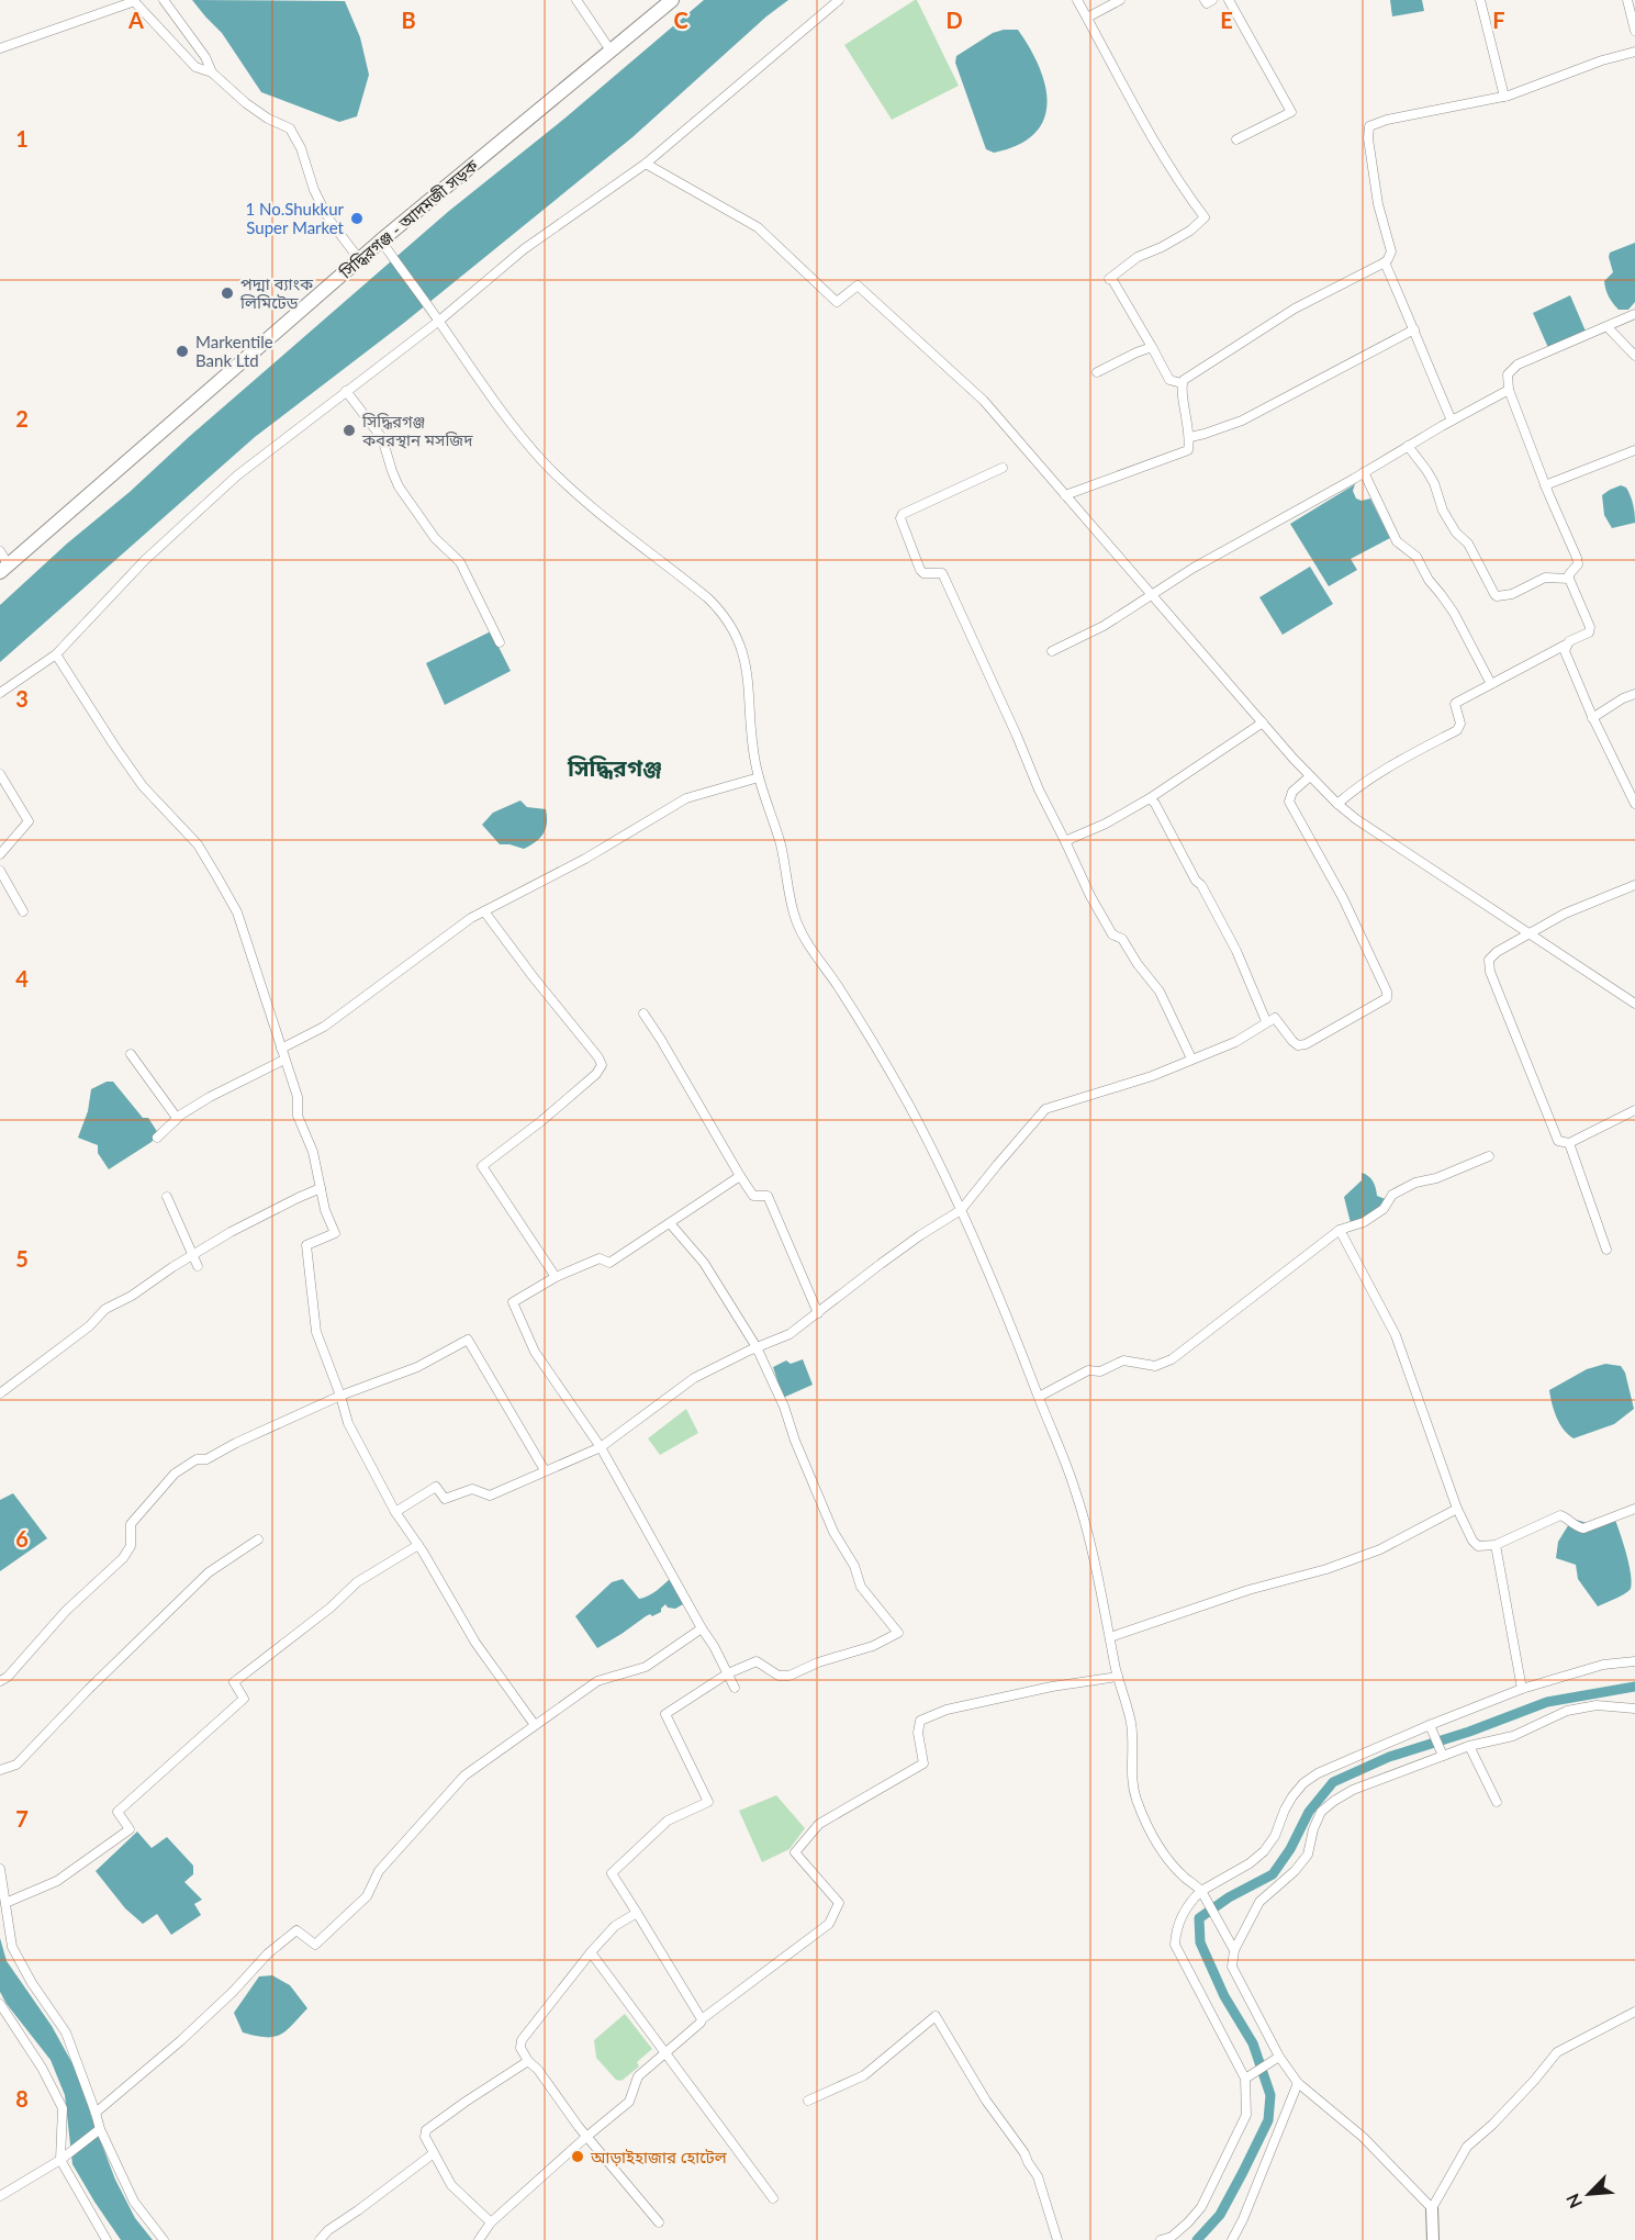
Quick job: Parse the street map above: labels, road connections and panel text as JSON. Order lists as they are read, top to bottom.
{
  "streets": {
    "main road": ["সিদ্ধিরগঞ্জ - আদমজী সড়ক"]
  },
  "districts": ["সিদ্ধিরগঞ্জ"],
  "places": [
    "1 No.Shukkur Super Market",
    "পদ্মা ব্যাংক লিমিটেড",
    "Markentile Bank Ltd",
    "সিদ্ধিরগঞ্জ কবরস্থান মসজিদ",
    "আড়াইহাজার হোটেল"
  ],
  "north": "bottom left",
  "grid": {
    "columns": [
      "A",
      "B",
      "C",
      "D",
      "E",
      "F"
    ],
    "rows": [
      "1",
      "2",
      "3",
      "4",
      "5",
      "6",
      "7",
      "8"
    ]
  }
}
